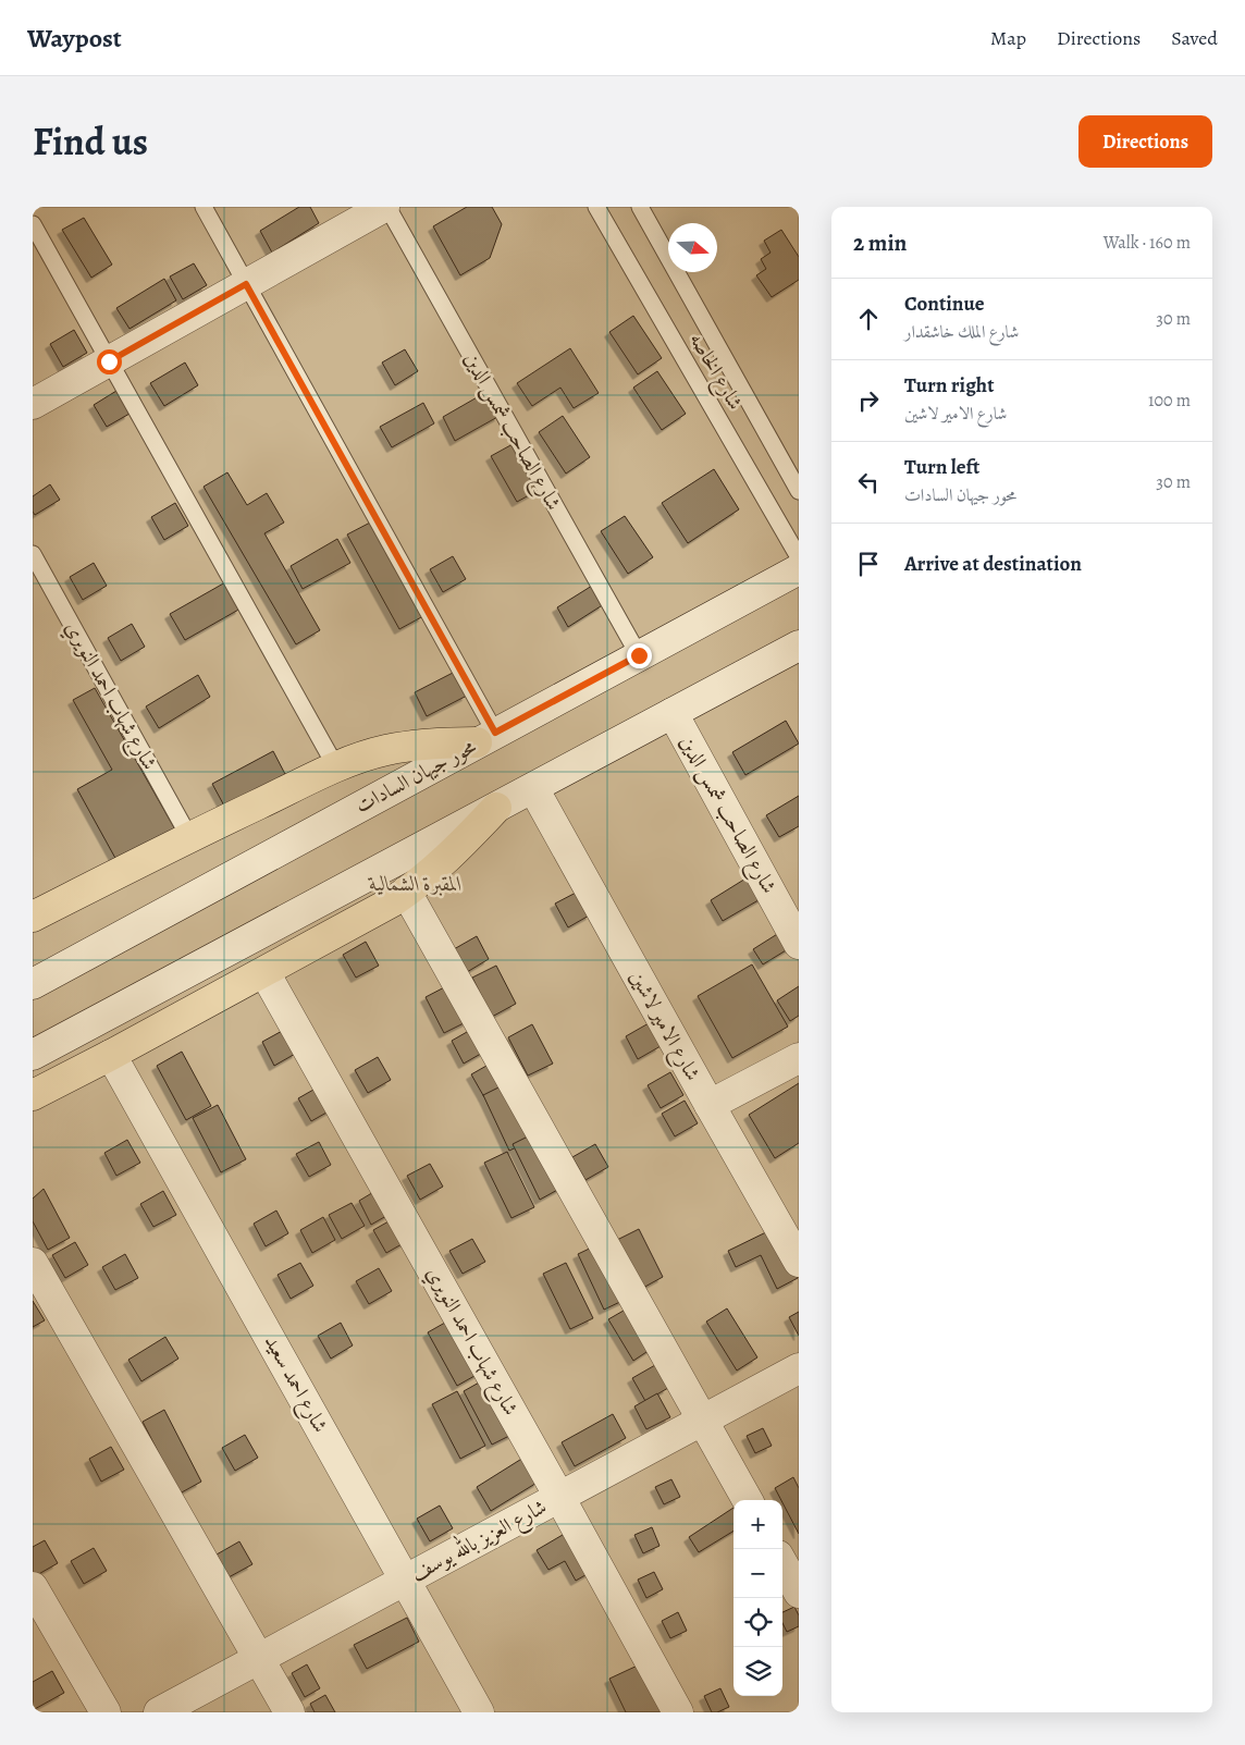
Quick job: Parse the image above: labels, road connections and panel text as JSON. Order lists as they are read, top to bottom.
{
  "streets": {
    "street": [
      "شارع الصاحب شمس الدين",
      "شارع شهاب احمد النويري",
      "محور جيهان السادات",
      "شارع الامير لاشين",
      "شارع احمد سعيد",
      "شارع العزيز بالله يوسف"
    ],
    "lane": ["شارع الخاصه"]
  },
  "crossings": [
    ["شارع الصاحب شمس الدين", "محور جيهان السادات"],
    ["شارع شهاب احمد النويري", "شارع العزيز بالله يوسف"],
    ["شارع احمد سعيد", "شارع العزيز بالله يوسف"]
  ],
  "parks": ["المقبرة الشمالية"],
  "north": "right",
  "page": {
    "header": "Waypost",
    "nav": ["Map", "Directions", "Saved"],
    "title": "Find us",
    "buttons": "Directions",
    "heading": ["2 min", "Walk · 160 m"],
    "list": [
      ["Continue", "شارع الملك خاشقدار", "30 m"],
      ["Turn right", "شارع الامير لاشين", "100 m"],
      ["Turn left", "محور جيهان السادات", "30 m"],
      "Arrive at destination"
    ],
    "map_buttons": ["+", "−"]
  }
}
